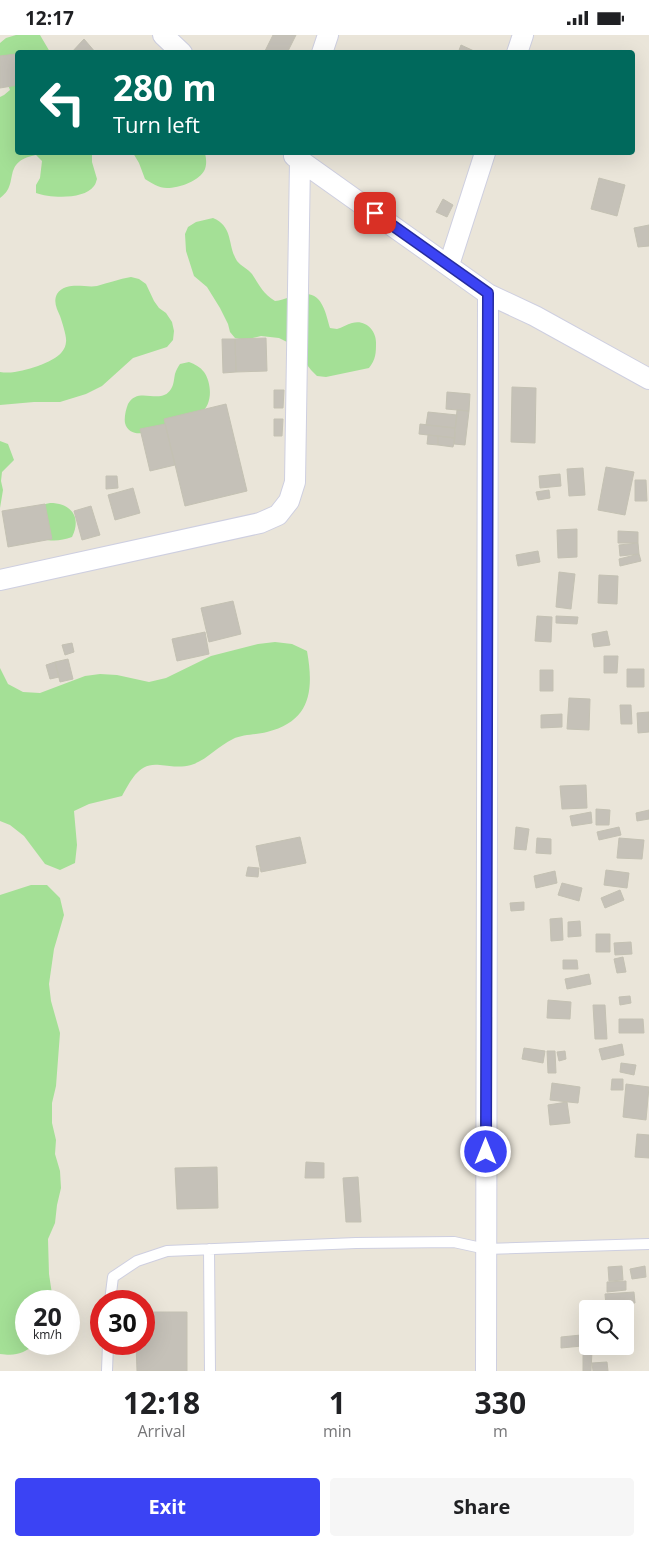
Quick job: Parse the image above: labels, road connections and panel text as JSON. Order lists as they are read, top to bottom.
{
  "page": {
    "status": "12:17",
    "turn": ["280 m", "Turn left"],
    "speed": "20 km/h",
    "limit": "30",
    "eta": [
      "12:18",
      "Arrival",
      "1",
      "min",
      "330",
      "m"
    ],
    "buttons": ["Exit", "Share"]
  }
}
